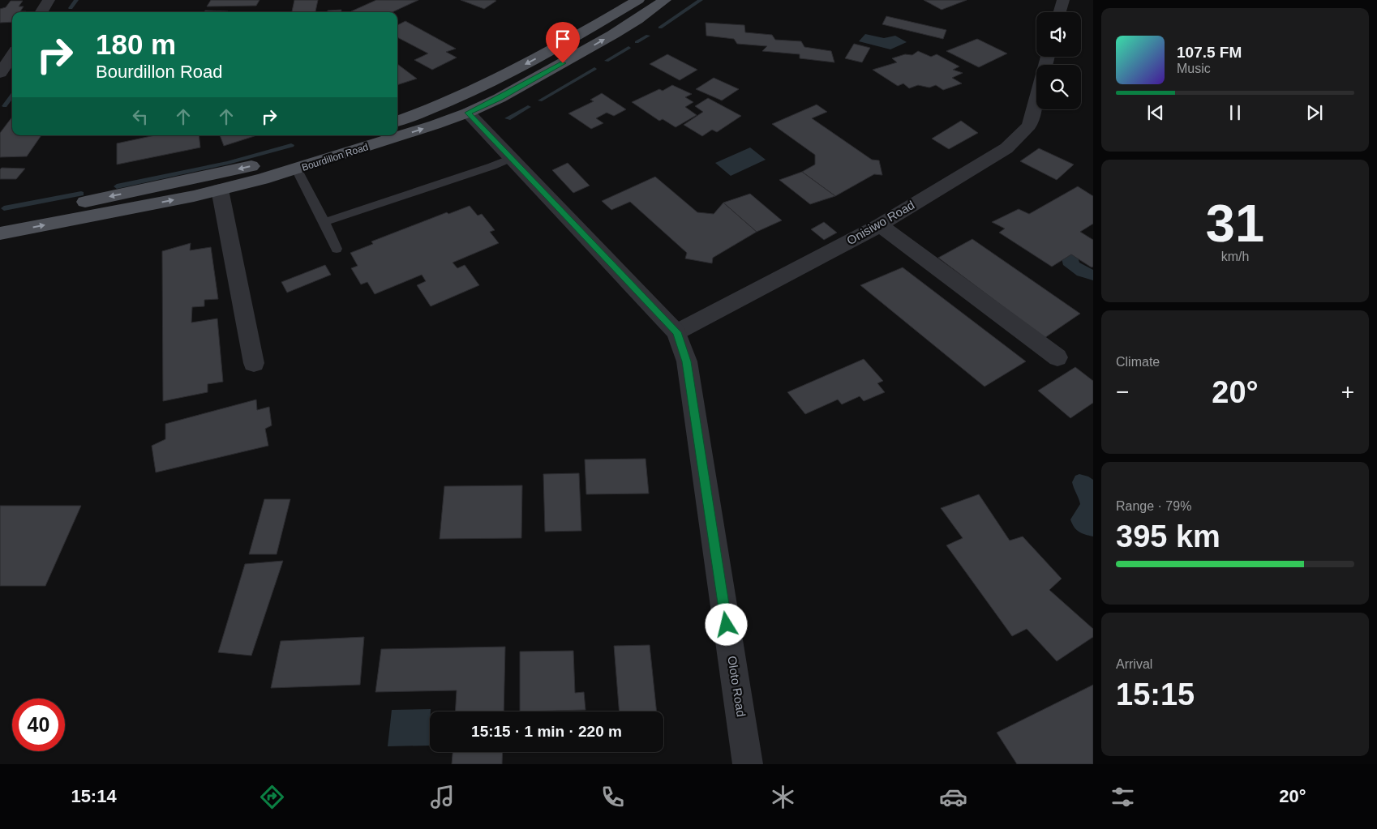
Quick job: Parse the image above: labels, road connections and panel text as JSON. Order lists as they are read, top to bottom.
{
  "streets": {
    "main road": ["Bourdillon Road"],
    "street": ["Onisiwo Road", "Oloto Road"]
  },
  "crossings": [
    ["Bourdillon Road", "Oloto Road"],
    ["Onisiwo Road", "Oloto Road"]
  ],
  "page": {
    "turn": ["180 m", "Bourdillon Road"],
    "song": ["107.5 FM", "Music"],
    "tile": [
      ["31", "km/h"],
      "Climate",
      ["Range · 79%", "395 km"],
      ["Arrival", "15:15"]
    ],
    "heat": ["−", "20°", "+"],
    "limit": "40",
    "trip": "15:15 · 1 min · 220 m",
    "tabs": ["15:14", "20°"]
  }
}
